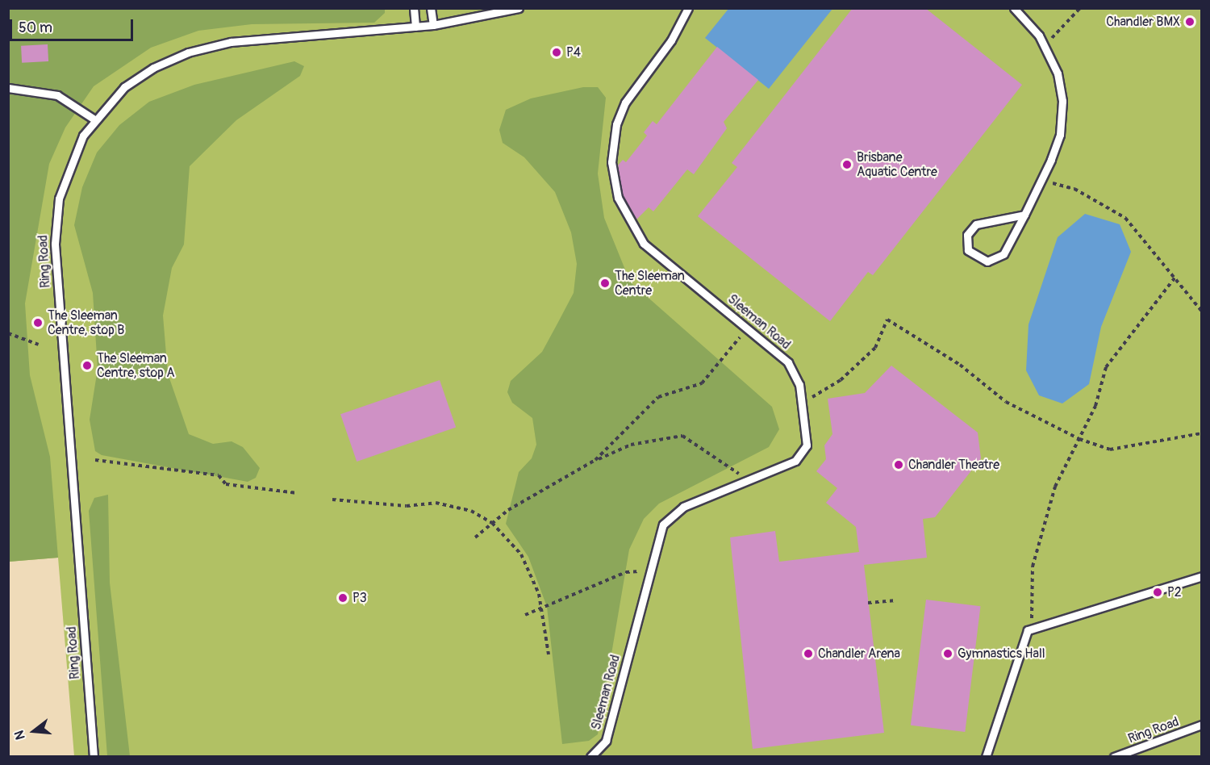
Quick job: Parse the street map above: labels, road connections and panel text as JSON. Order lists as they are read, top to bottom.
{
  "streets": {
    "lane": ["Ring Road", "Sleeman Road"]
  },
  "places": [
    "Chandler BMX",
    "P4",
    "Brisbane Aquatic Centre",
    "The Sleeman Centre",
    "The Sleeman Centre, stop B",
    "The Sleeman Centre, stop A",
    "Chandler Theatre",
    "P2",
    "P3",
    "Chandler Arena",
    "Gymnastics Hall"
  ],
  "scale_bar": "50 m",
  "north": "left"
}
